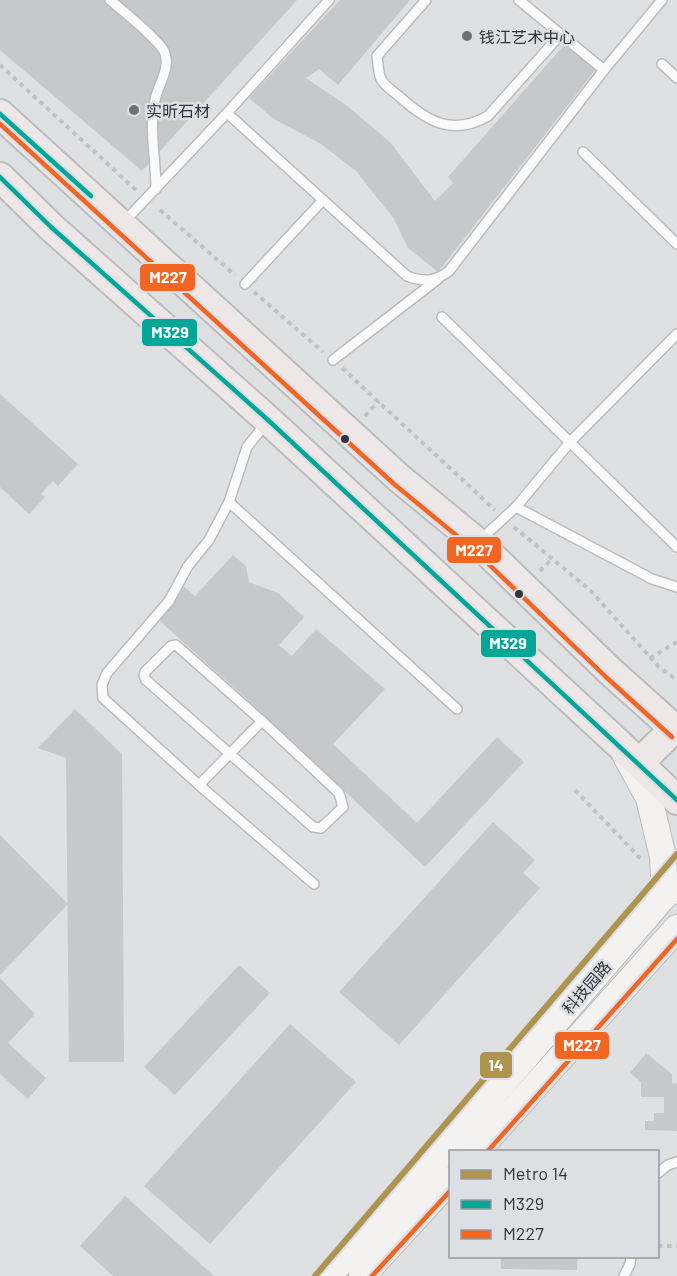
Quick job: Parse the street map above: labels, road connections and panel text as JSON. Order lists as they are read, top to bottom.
{
  "streets": {
    "main road": ["科技园路"]
  },
  "places": ["钱江艺术中心", "实昕石材"],
  "lines": ["transit line M329", "transit line M227", "metro line 14"],
  "legend": ["Metro 14", "M329", "M227"]
}
